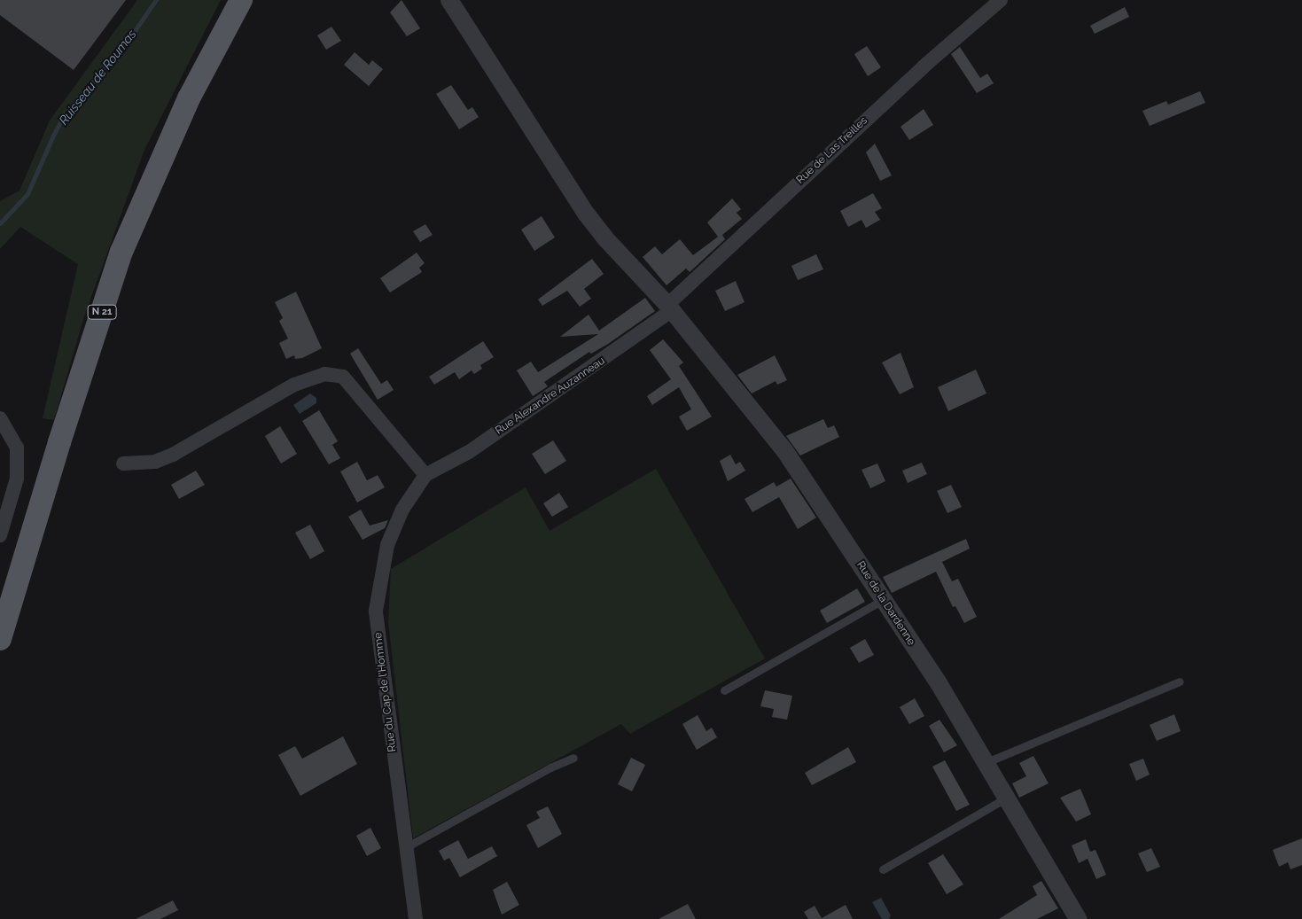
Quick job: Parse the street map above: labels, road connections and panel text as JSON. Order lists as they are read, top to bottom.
{
  "streets": {
    "main road": ["N 21"],
    "street": [
      "Rue de Las Treilles",
      "Rue Alexandre Auzanneau",
      "Rue de la Dardenne",
      "Rue du Cap de l'Homme"
    ]
  },
  "crossings": [
    ["Rue de Las Treilles", "Rue Alexandre Auzanneau"],
    ["Rue de Las Treilles", "Rue de la Dardenne"],
    ["Rue Alexandre Auzanneau", "Rue de la Dardenne"],
    ["Rue Alexandre Auzanneau", "Rue du Cap de l'Homme"]
  ],
  "water": ["Ruisseau de Roumas"]
}
